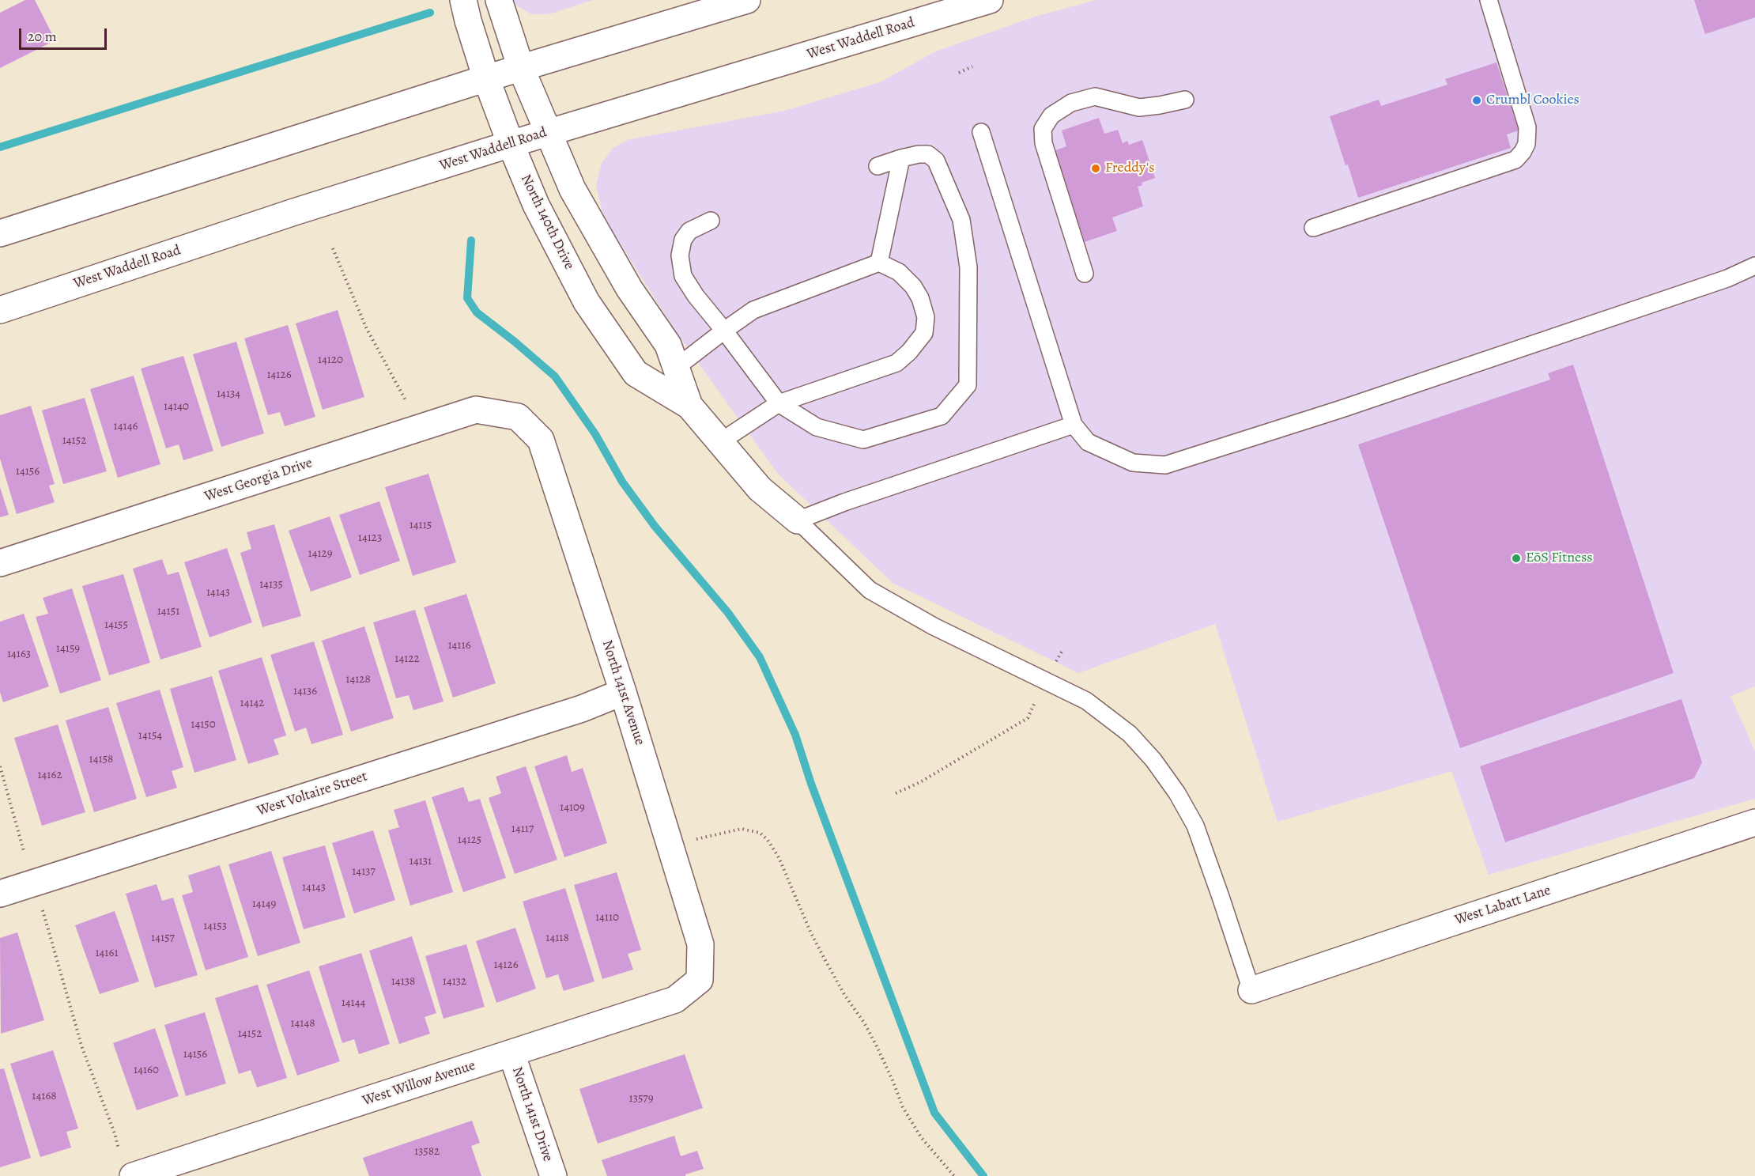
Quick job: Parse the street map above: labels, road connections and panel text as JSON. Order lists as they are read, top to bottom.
{
  "streets": {
    "street": [
      "West Waddell Road",
      "North 140th Drive",
      "West Georgia Drive",
      "North 141st Avenue",
      "West Voltaire Street",
      "West Labatt Lane",
      "West Willow Avenue",
      "North 141st Drive"
    ]
  },
  "crossings": [
    ["West Waddell Road", "North 140th Drive"],
    ["West Georgia Drive", "North 141st Avenue"],
    ["North 141st Avenue", "West Voltaire Street"],
    ["North 141st Avenue", "West Willow Avenue"],
    ["West Willow Avenue", "North 141st Drive"]
  ],
  "places": ["Crumbl Cookies", "Freddy's", "EōS Fitness"],
  "house_numbers": [
    "14120",
    "14126",
    "14134",
    "14140",
    "14146",
    "14152",
    "14156",
    "14115",
    "14123",
    "14129",
    "14135",
    "14143",
    "14151",
    "14155",
    "14116",
    "14159",
    "14163",
    "14122",
    "14128",
    "14136",
    "14142",
    "14150",
    "14154",
    "14158",
    "14162",
    "14109",
    "14117",
    "14125",
    "14131",
    "14137",
    "14143",
    "14149",
    "14110",
    "14153",
    "14157",
    "14118",
    "14161",
    "14126",
    "14138",
    "14132",
    "14144",
    "14148",
    "14152",
    "14156",
    "14160",
    "14168",
    "13579",
    "13582"
  ],
  "scale_bar": "20 m"
}
